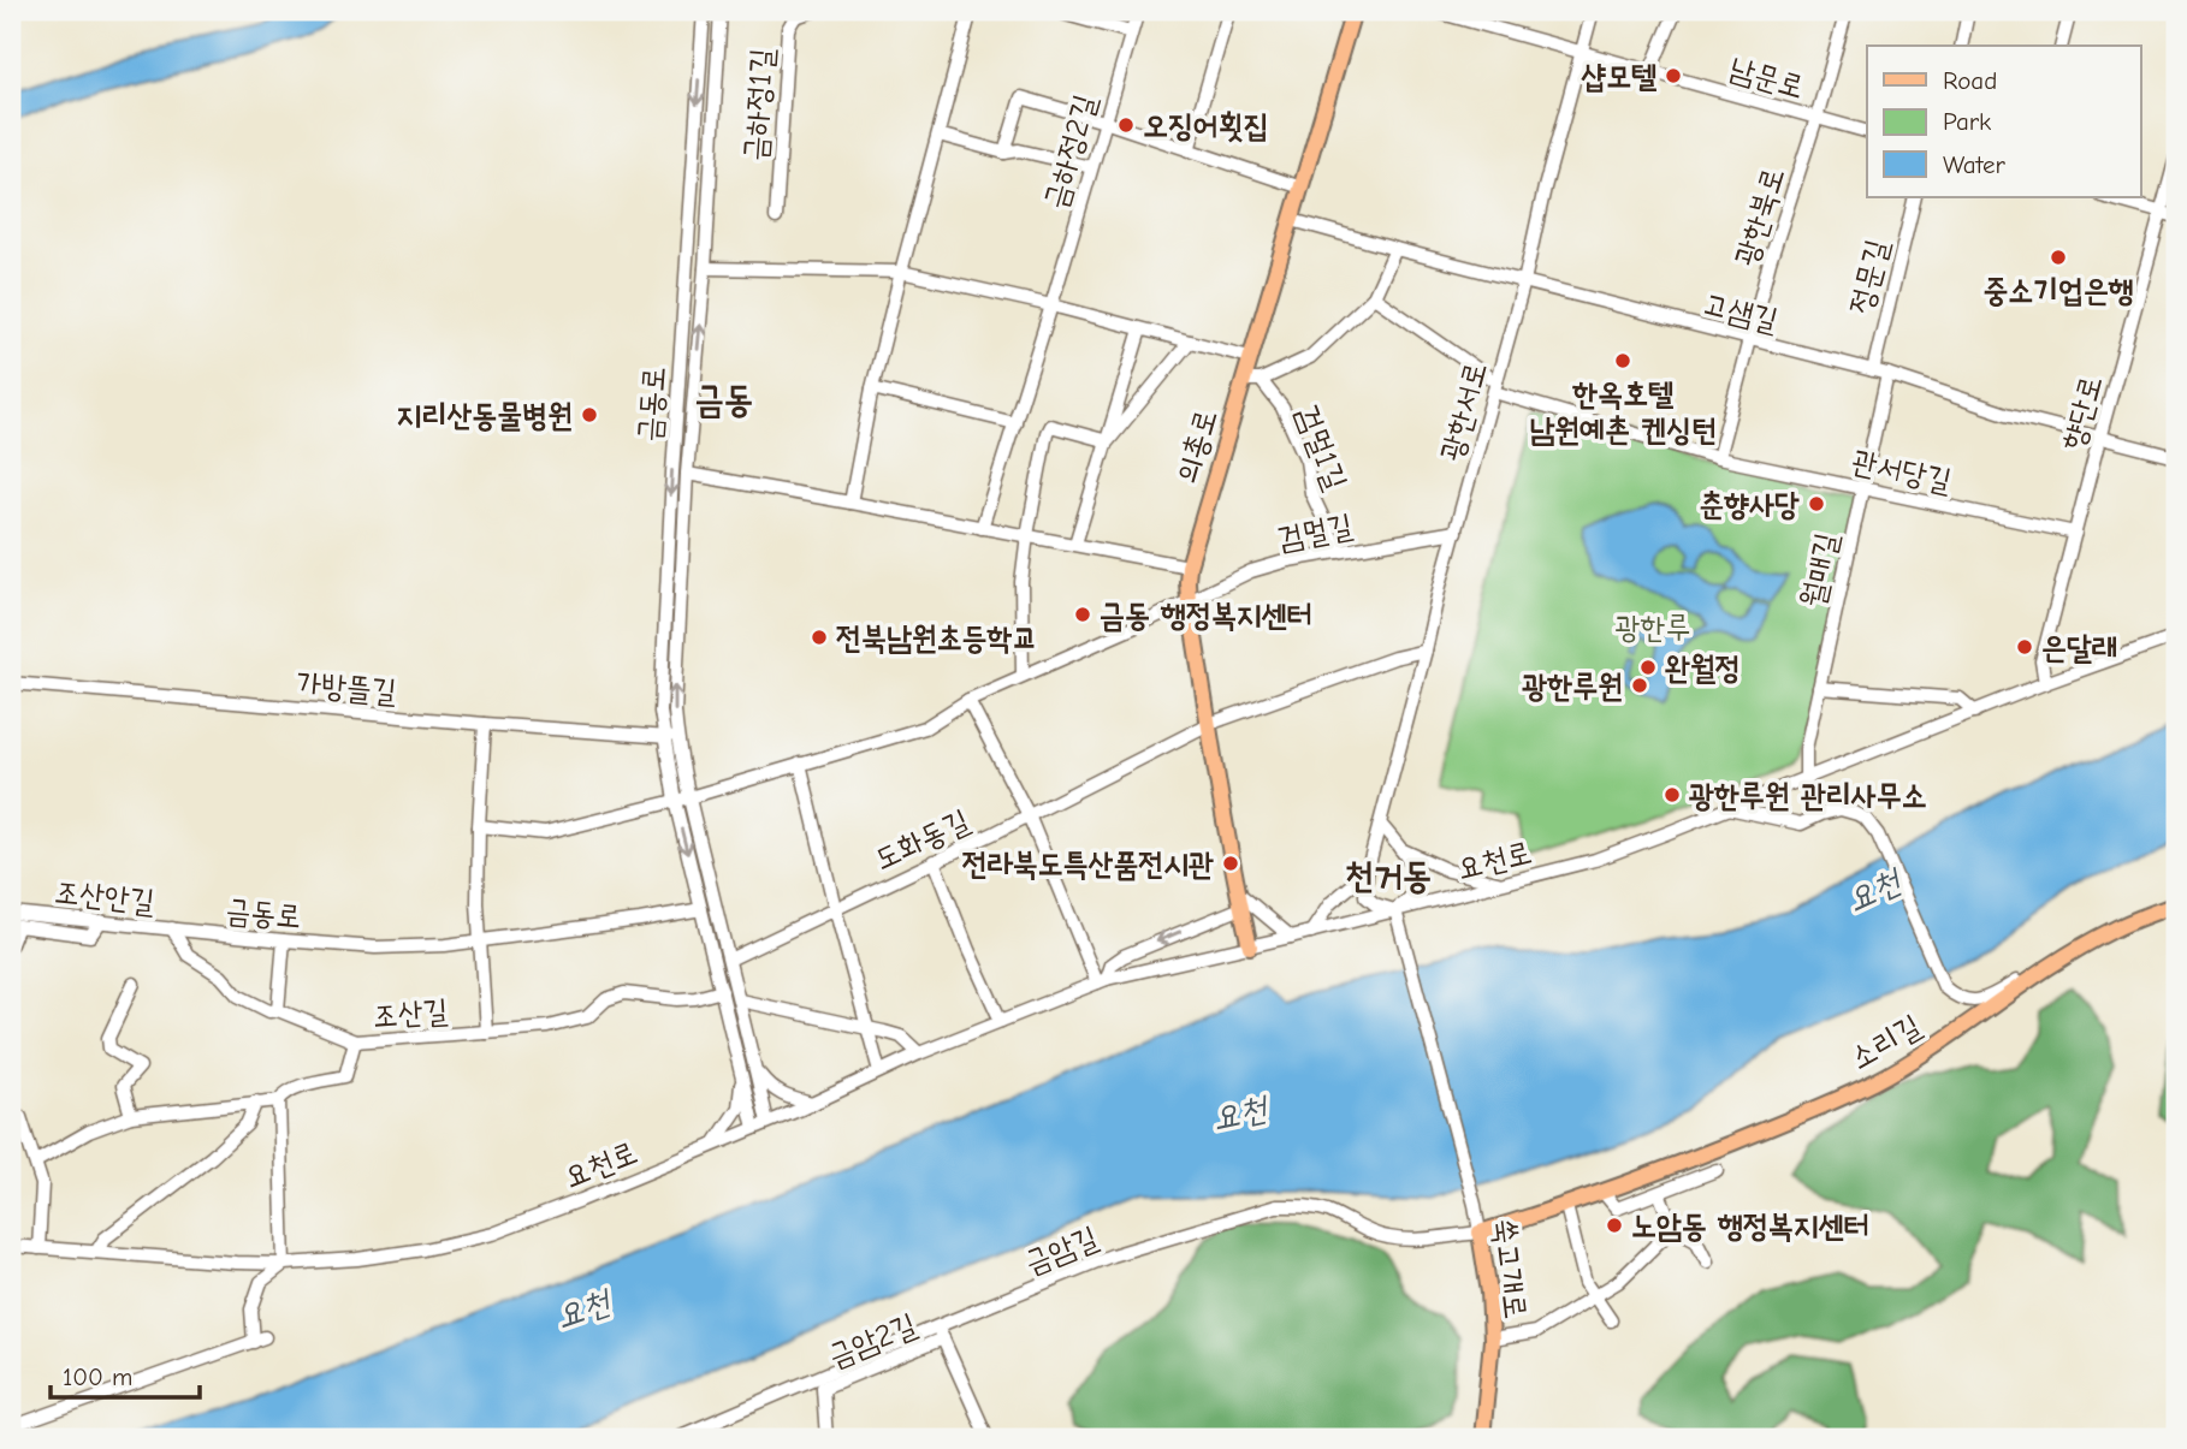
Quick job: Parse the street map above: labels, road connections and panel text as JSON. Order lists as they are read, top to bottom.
{
  "streets": {
    "main road": ["의총로", "소리길", "쑥고개로"],
    "street": [
      "남문로",
      "금하정1길",
      "금하정2길",
      "광한북로",
      "정문길",
      "고샘길",
      "금동로",
      "광한서로",
      "향단로",
      "검멀1길",
      "관서당길",
      "검멀길",
      "월매길",
      "가방뜰길",
      "도화동길",
      "요천로",
      "조산안길",
      "조산길",
      "금암길",
      "금암2길"
    ]
  },
  "crossings": [
    ["남문로", "광한북로"],
    ["남문로", "광한서로"],
    ["광한북로", "고샘길"],
    ["광한북로", "관서당길"],
    ["정문길", "고샘길"],
    ["고샘길", "광한서로"],
    ["고샘길", "향단로"],
    ["고샘길", "의총로"],
    ["고샘길", "월매길"],
    ["금동로", "가방뜰길"],
    ["금동로", "도화동길"],
    ["금동로", "요천로"],
    ["금동로", "조산안길"],
    ["금동로", "조산길"],
    ["광한서로", "검멀길"],
    ["향단로", "관서당길"],
    ["향단로", "요천로"],
    ["의총로", "검멀1길"],
    ["의총로", "검멀길"],
    ["의총로", "도화동길"],
    ["의총로", "요천로"],
    ["검멀1길", "검멀길"],
    ["관서당길", "월매길"],
    ["월매길", "요천로"],
    ["도화동길", "요천로"],
    ["요천로", "쑥고개로"],
    ["조산안길", "조산길"],
    ["소리길", "금암길"],
    ["소리길", "쑥고개로"],
    ["금암길", "쑥고개로"],
    ["금암길", "금암2길"]
  ],
  "districts": ["금동", "천거동"],
  "water": ["요천"],
  "parks": ["광한루"],
  "places": [
    "샵모텔",
    "오징어횟집",
    "중소기업은행",
    "한옥호텔 남원예촌 켄싱턴",
    "지리산동물병원",
    "춘향사당",
    "금동 행정복지센터",
    "전북남원초등학교",
    "은달래",
    "완월정",
    "광한루원",
    "광한루원 관리사무소",
    "전라북도특산품전시관",
    "노암동 행정복지센터"
  ],
  "legend": ["Road", "Park", "Water"],
  "scale_bar": "100 m"
}
